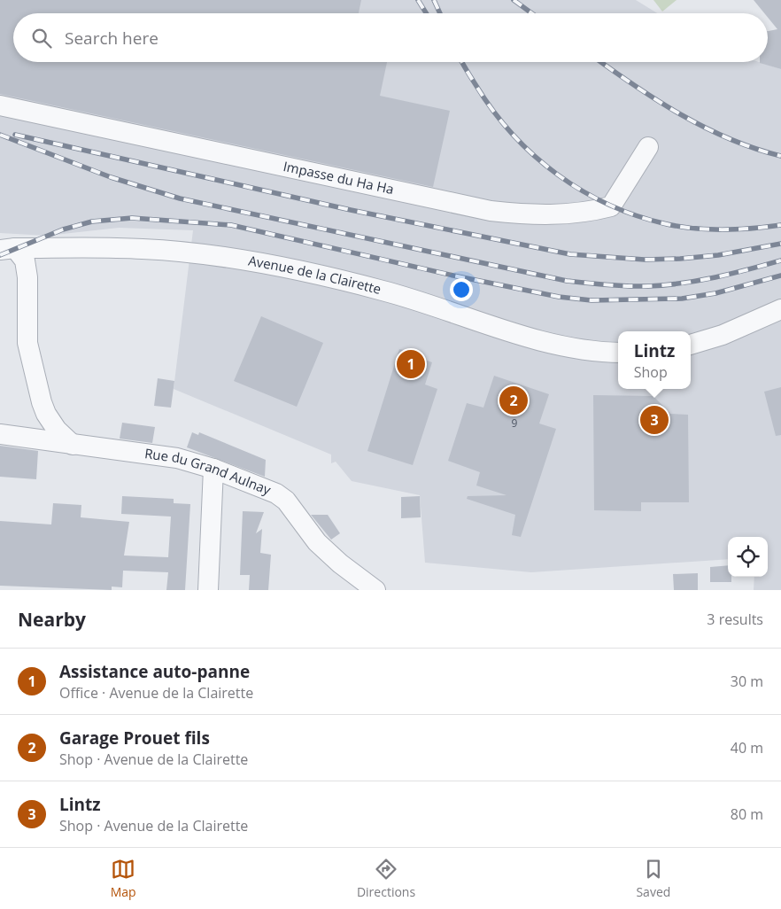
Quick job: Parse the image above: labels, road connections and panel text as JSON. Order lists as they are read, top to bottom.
{
  "streets": {
    "street": ["Impasse du Ha Ha", "Avenue de la Clairette", "Rue du Grand Aulnay"]
  },
  "house_numbers": ["9"],
  "page": {
    "search": "Search here",
    "popup": ["Lintz", "Shop"],
    "pins": ["1", "2", "3"],
    "heading": ["Nearby", "3 results"],
    "list": [
      {
        "mark": "1",
        "name": "Assistance auto-panne",
        "note": "Office · Avenue de la Clairette",
        "value": "30 m"
      },
      {
        "mark": "2",
        "name": "Garage Prouet fils",
        "note": "Shop · Avenue de la Clairette",
        "value": "40 m"
      },
      {
        "mark": "3",
        "name": "Lintz",
        "note": "Shop · Avenue de la Clairette",
        "value": "80 m"
      }
    ],
    "nav": ["Map", "Directions", "Saved"]
  }
}
